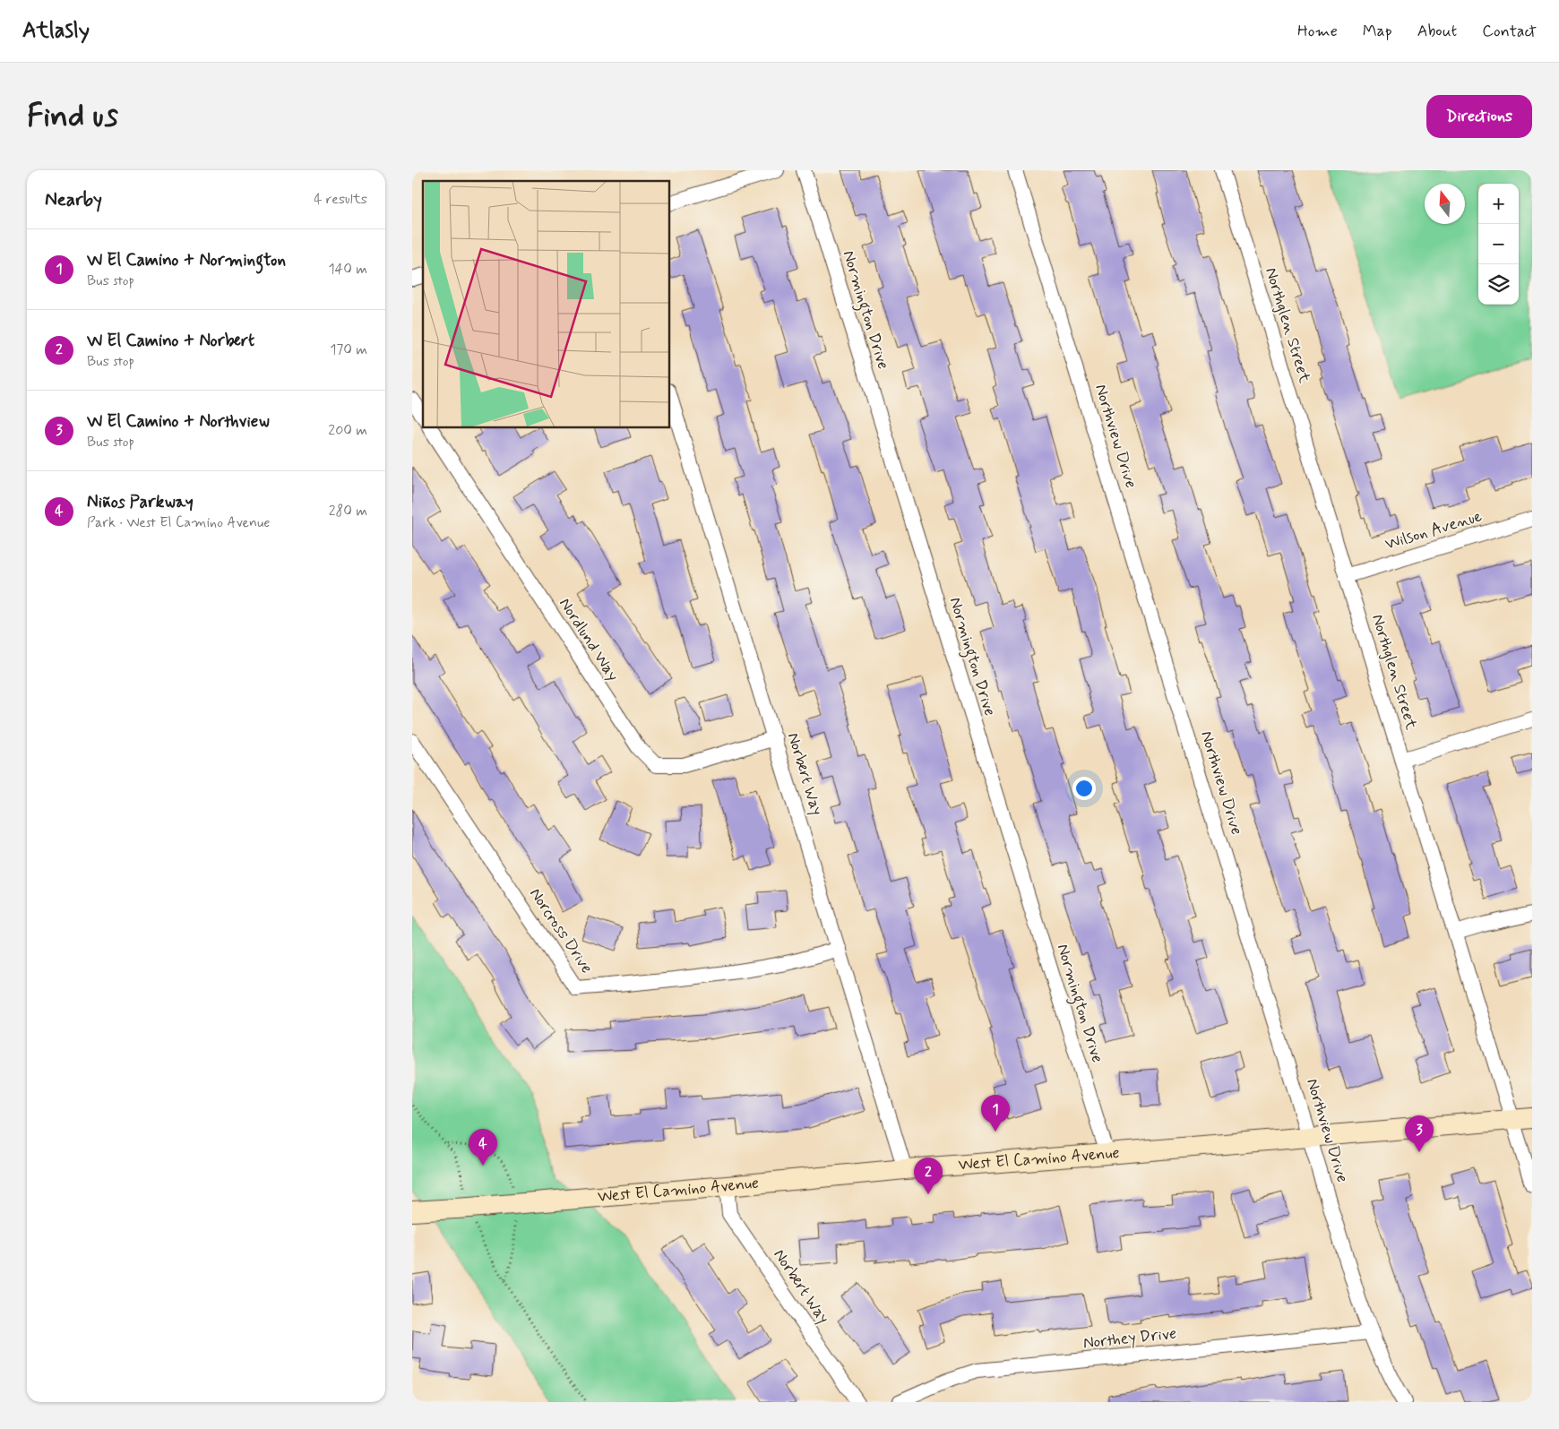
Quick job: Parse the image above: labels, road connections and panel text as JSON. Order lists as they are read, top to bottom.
{
  "streets": {
    "main road": ["West El Camino Avenue"],
    "street": [
      "Normington Drive",
      "Northglen Street",
      "Northview Drive",
      "Wilson Avenue",
      "Nordlund Way",
      "Norbert Way",
      "Norcross Drive",
      "Northey Drive"
    ]
  },
  "crossings": [
    ["Normington Drive", "West El Camino Avenue"],
    ["Northglen Street", "Wilson Avenue"],
    ["Northglen Street", "West El Camino Avenue"],
    ["Northview Drive", "West El Camino Avenue"],
    ["Northview Drive", "Northey Drive"],
    ["Nordlund Way", "Norbert Way"],
    ["Norbert Way", "Norcross Drive"],
    ["Norbert Way", "West El Camino Avenue"]
  ],
  "north": "top",
  "page": {
    "header": "Atlasly",
    "nav": [
      "Home",
      "Map",
      "About",
      "Contact"
    ],
    "buttons": "Directions",
    "title": "Find us",
    "heading": ["Nearby", "4 results"],
    "map_buttons": ["+", "−"],
    "list": [
      {
        "mark": "1",
        "name": "W El Camino + Normington",
        "note": "Bus stop",
        "value": "140 m"
      },
      {
        "mark": "2",
        "name": "W El Camino + Norbert",
        "note": "Bus stop",
        "value": "170 m"
      },
      {
        "mark": "3",
        "name": "W El Camino + Northview",
        "note": "Bus stop",
        "value": "200 m"
      },
      {
        "mark": "4",
        "name": "Niños Parkway",
        "note": "Park · West El Camino Avenue",
        "value": "280 m"
      }
    ],
    "pins": [
      "1",
      "3",
      "4",
      "2"
    ]
  }
}
